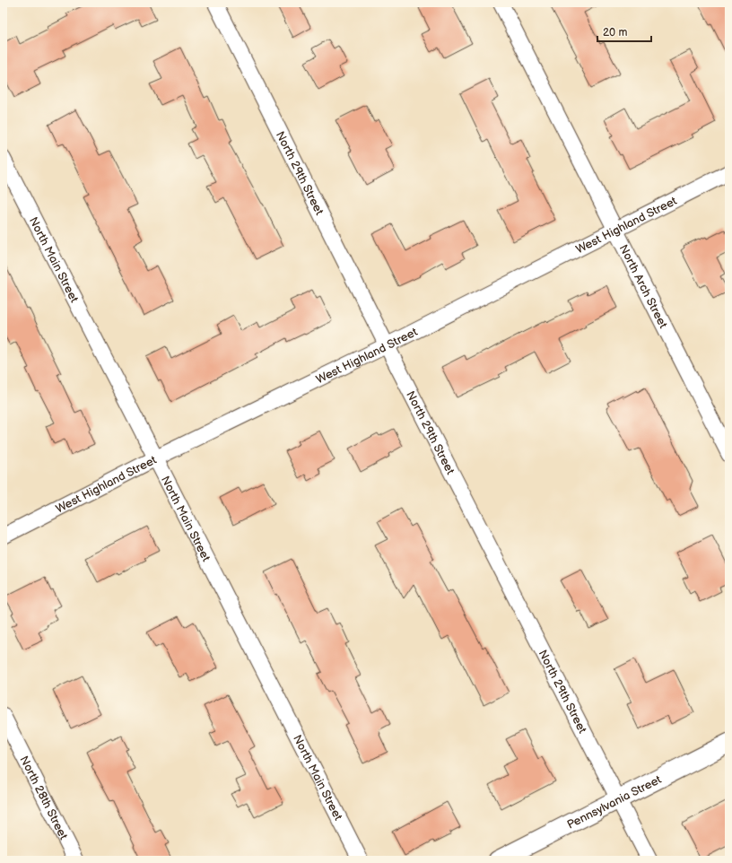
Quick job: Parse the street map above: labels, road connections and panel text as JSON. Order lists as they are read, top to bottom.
{
  "streets": {
    "street": [
      "North 29th Street",
      "West Highland Street",
      "North Main Street",
      "North Arch Street",
      "North 28th Street",
      "Pennsylvania Street"
    ]
  },
  "crossings": [
    ["North 29th Street", "West Highland Street"],
    ["North 29th Street", "Pennsylvania Street"],
    ["West Highland Street", "North Main Street"],
    ["West Highland Street", "North Arch Street"]
  ],
  "scale_bar": "20 m"
}
